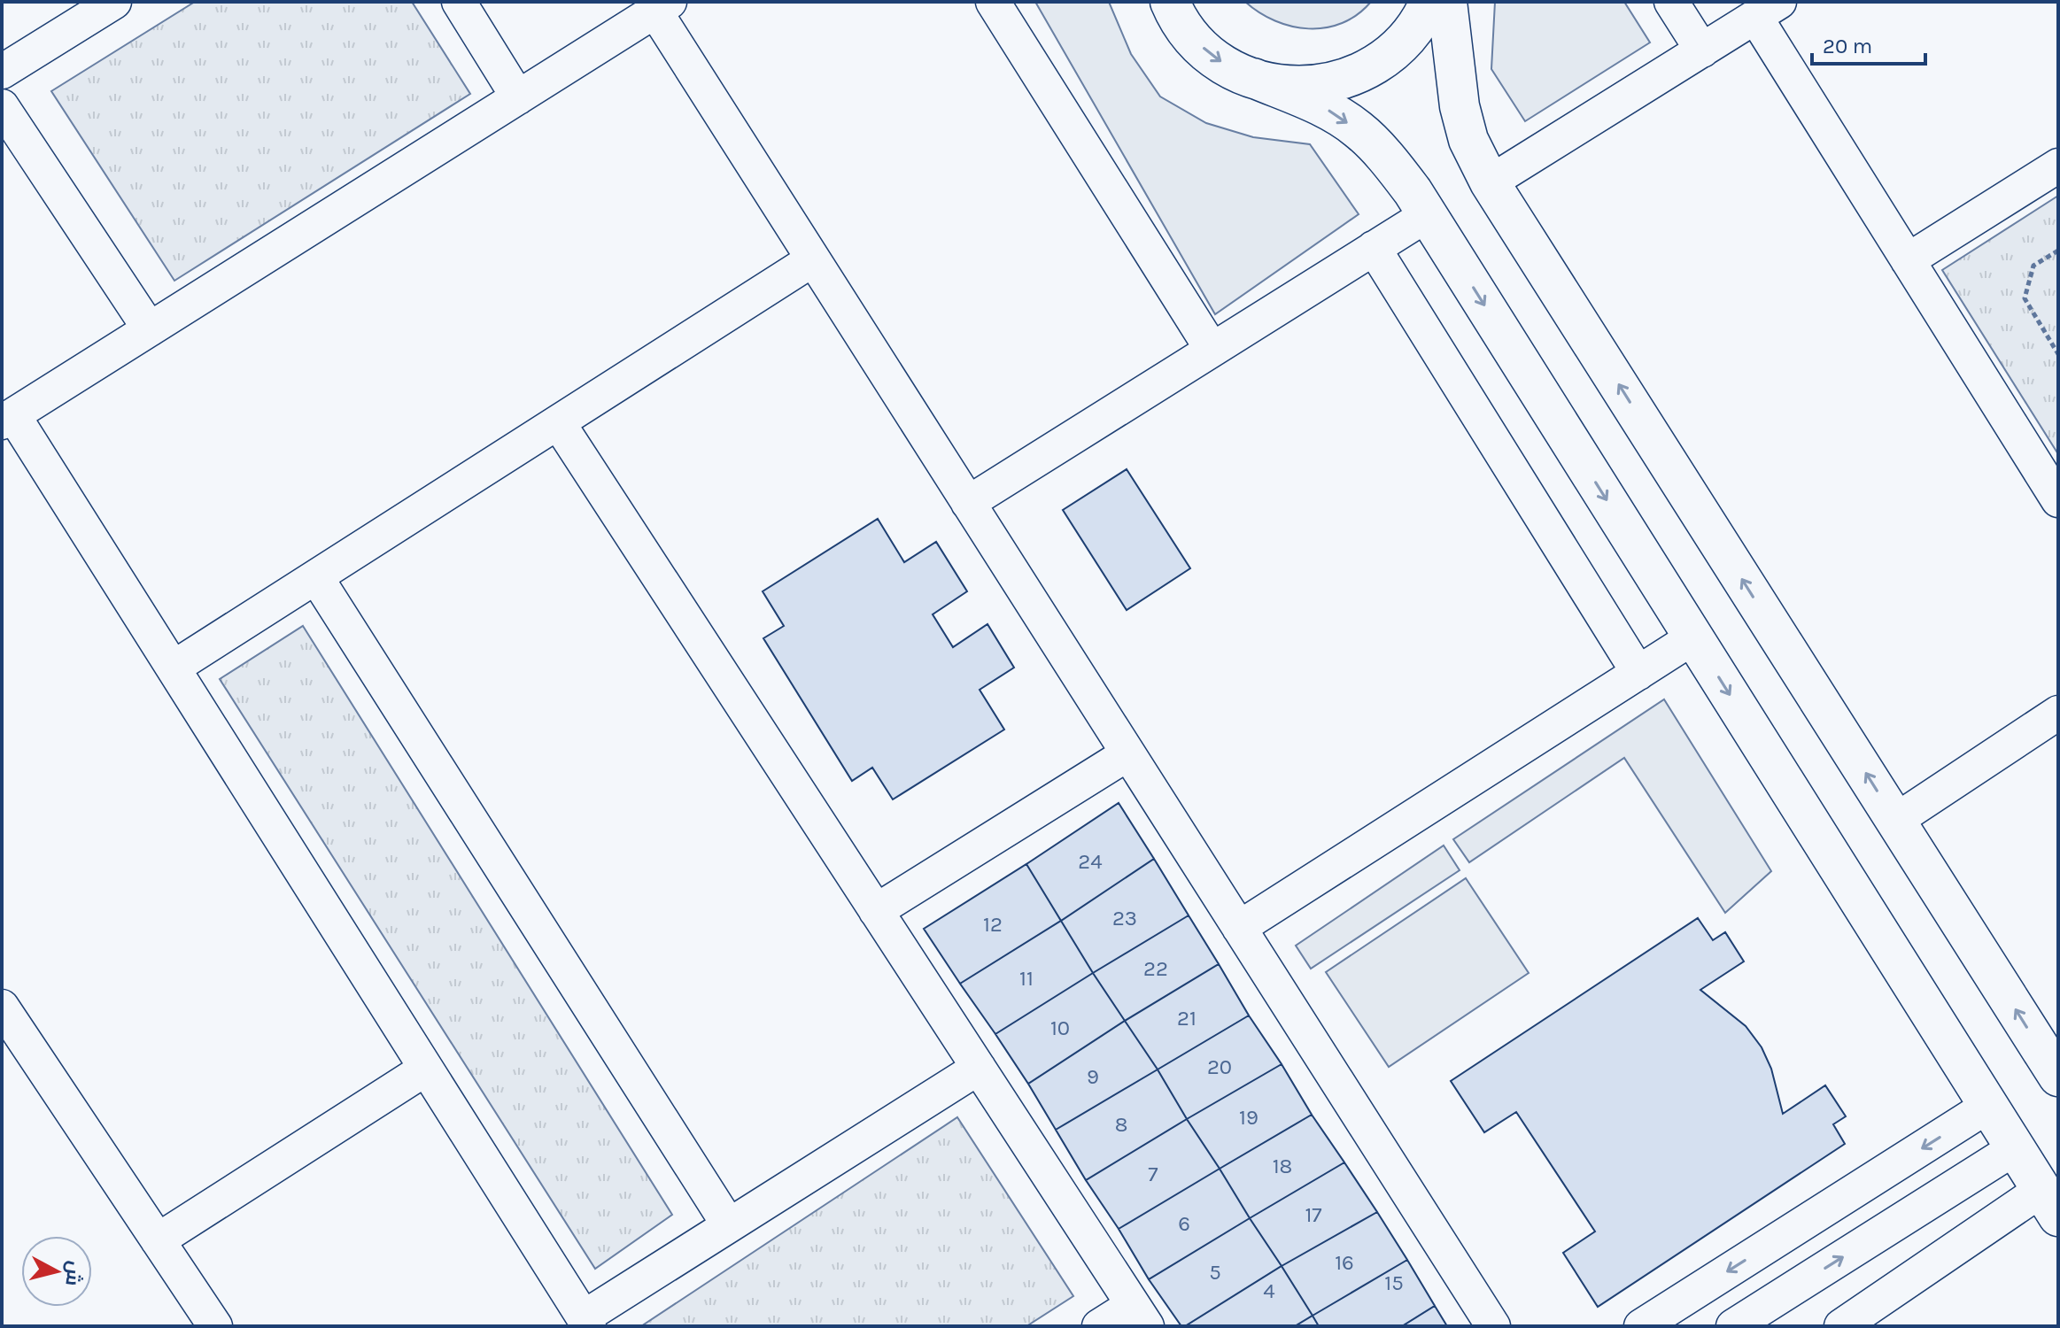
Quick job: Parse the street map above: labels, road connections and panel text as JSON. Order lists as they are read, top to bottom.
{
  "house_numbers": [
    "24",
    "23",
    "12",
    "22",
    "11",
    "21",
    "10",
    "20",
    "9",
    "19",
    "8",
    "18",
    "7",
    "17",
    "6",
    "16",
    "5",
    "15",
    "4"
  ],
  "scale_bar": "20 m",
  "north": "right"
}
